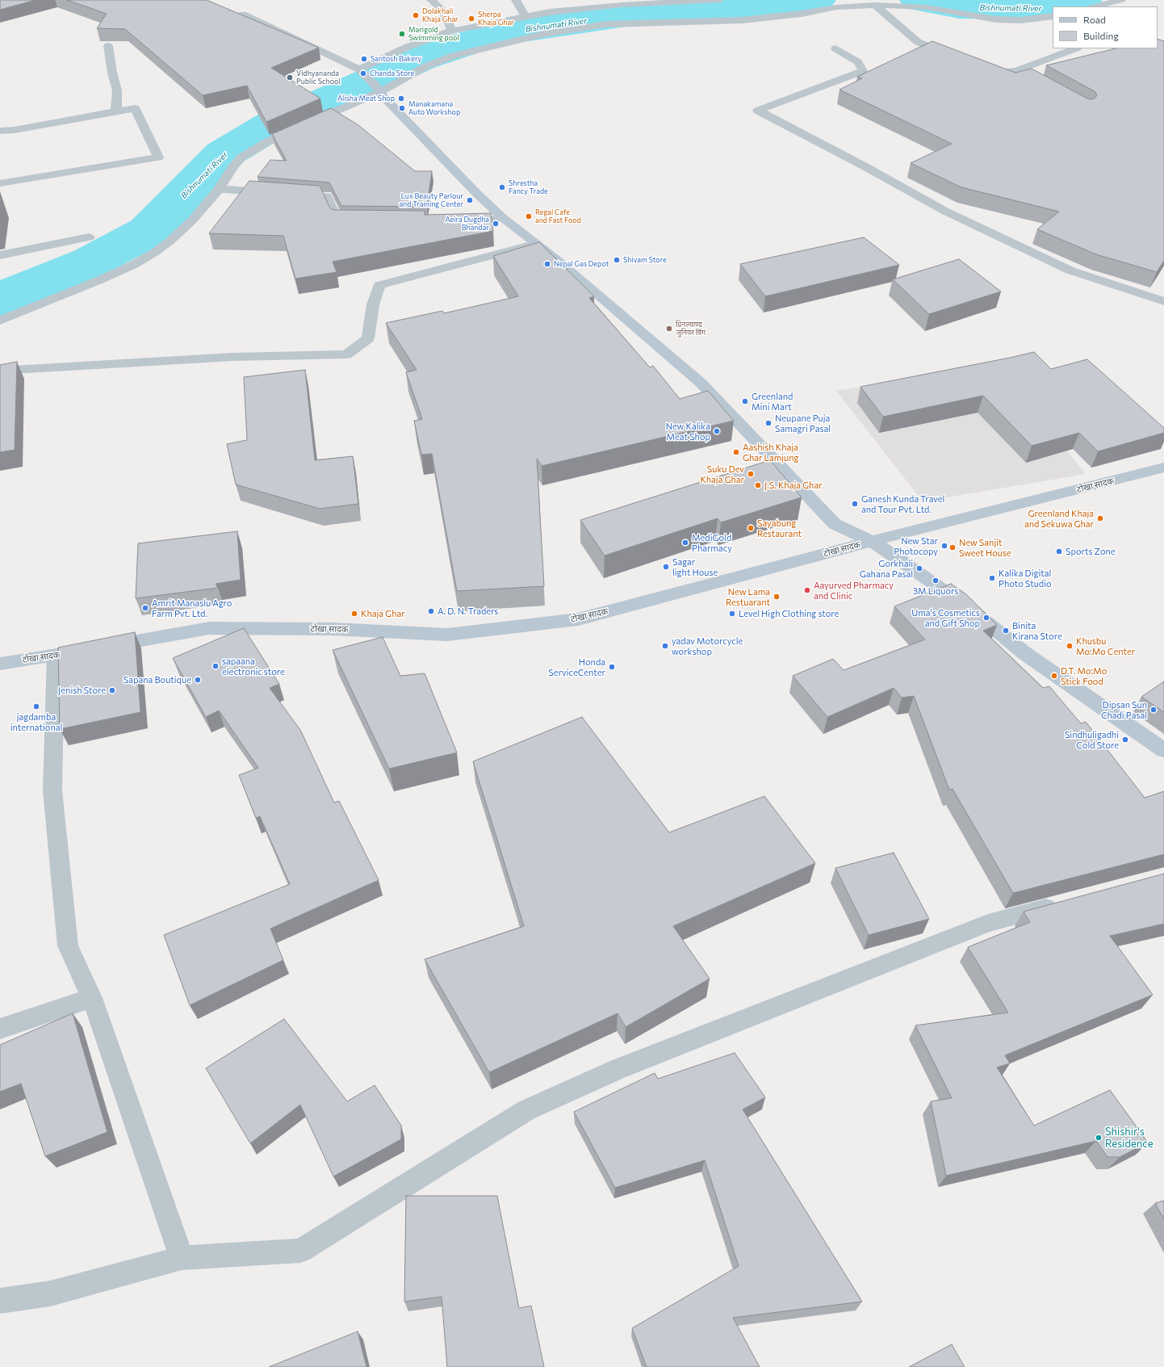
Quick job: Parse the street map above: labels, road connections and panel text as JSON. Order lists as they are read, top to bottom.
{
  "streets": {
    "street": ["टोखा सादक"]
  },
  "water": ["Bishnumati River"],
  "places": [
    "Dolakhali Khaja Ghar",
    "Sherpa Khaja Ghar",
    "Marigold Swimming pool",
    "Santosh Bakery",
    "Chanda Store",
    "Vidhyananda Public School",
    "Alisha Meat Shop",
    "Manakamana Auto Workshop",
    "Shrestha Fancy Trade",
    "Lux Beauty Parlour and Training Center",
    "Regal Cafe and Fast Food",
    "Aeira Dugdha Bhandar",
    "Shivam Store",
    "Nepal Gas Depot",
    "ग्रिनल्याण्ड जुनियर विंग",
    "Greenland Mini Mart",
    "Neupane Puja Samagri Pasal",
    "New Kalika Meat Shop",
    "Aashish Khaja Ghar Lamjung",
    "Suku Dev Khaja Ghar",
    "J.S. Khaja Ghar",
    "Ganesh Kunda Travel and Tour Pvt. Ltd.",
    "Greenland Khaja and Sekuwa Ghar",
    "Sayabung Restaurant",
    "MediGold Pharmacy",
    "New Star Photocopy",
    "New Sanjit Sweet House",
    "Sports Zone",
    "Sagar light House",
    "Gorkhali Gahana Pasal",
    "Kalika Digital Photo Studio",
    "3M Liquors",
    "Aayurved Pharmacy and Clinic",
    "New Lama Restuarant",
    "Amrit Manaslu Agro Farm Pvt. Ltd.",
    "A. D. N. Traders",
    "Khaja Ghar",
    "Level High Clothing store",
    "Uma's Cosmetics and Gift Shop",
    "Binita Kirana Store",
    "yadav Motorcycle workshop",
    "Khusbu Mo:Mo Center",
    "sapaana electronic store",
    "Honda ServiceCenter",
    "D.T. Mo:Mo Stick Food",
    "Sapana Boutique",
    "Jenish Store",
    "jagdamba international",
    "Dipsan Sun Chadi Pasal",
    "Sindhuligadhi Cold Store",
    "Shishir's Residence"
  ],
  "legend": ["Road", "Building"]
}
